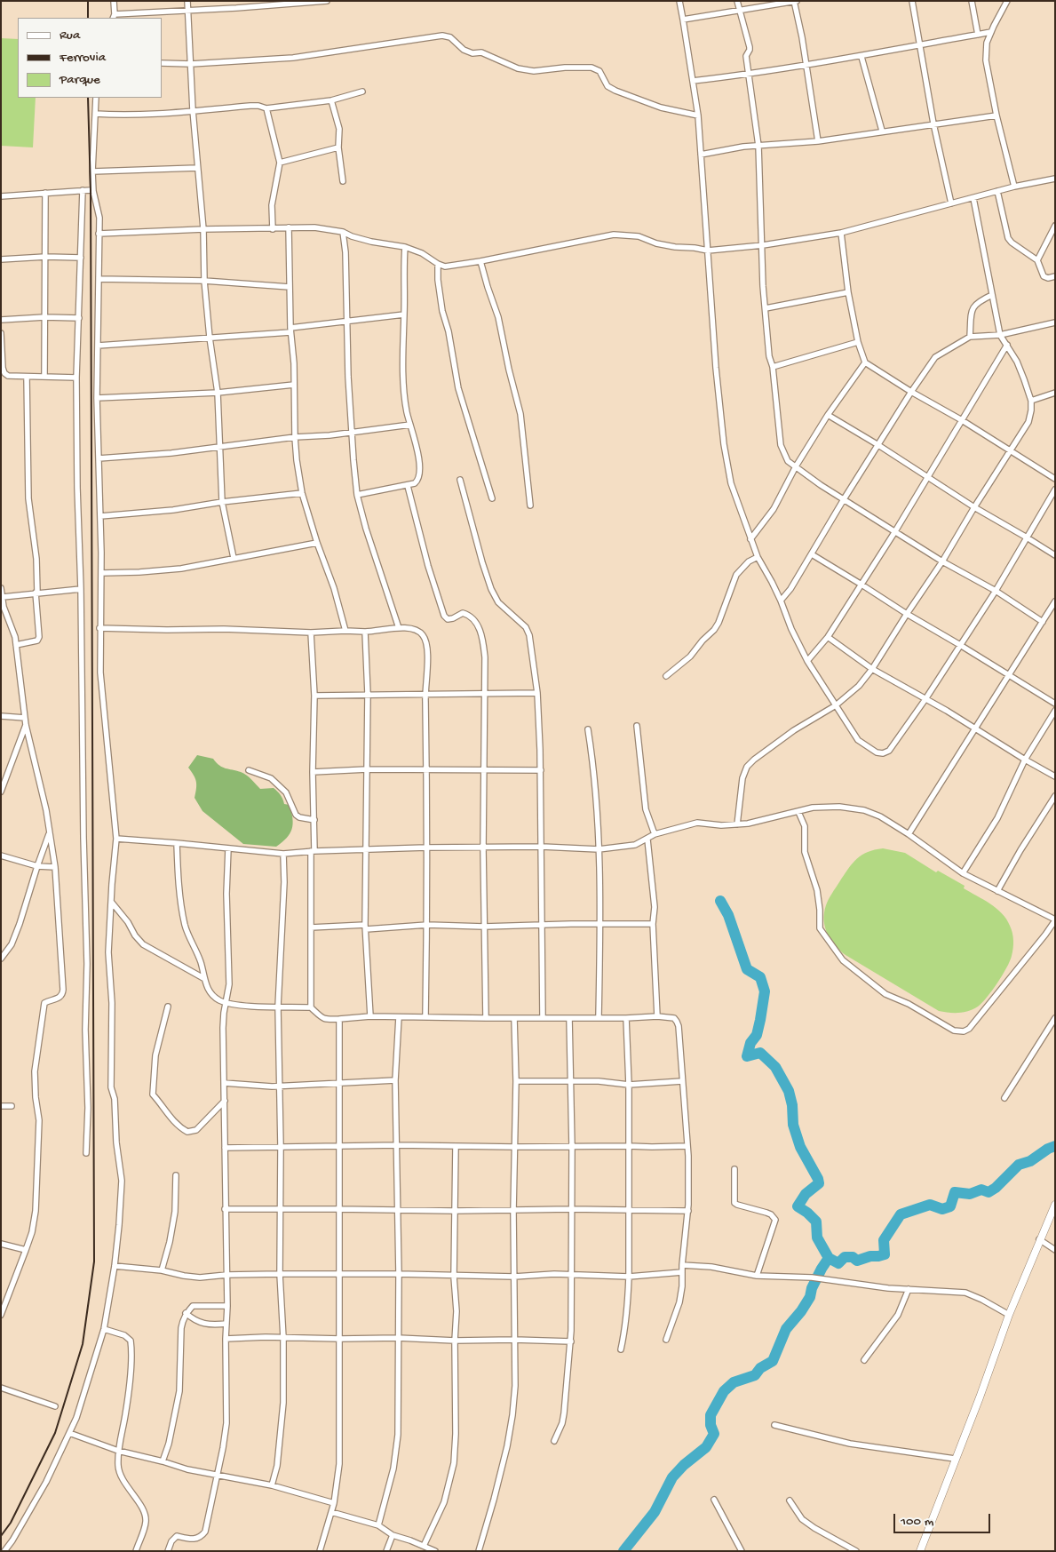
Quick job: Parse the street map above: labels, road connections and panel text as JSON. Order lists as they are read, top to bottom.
{
  "legend": ["Rua", "Ferrovia", "Parque"],
  "scale_bar": "100 m"
}
